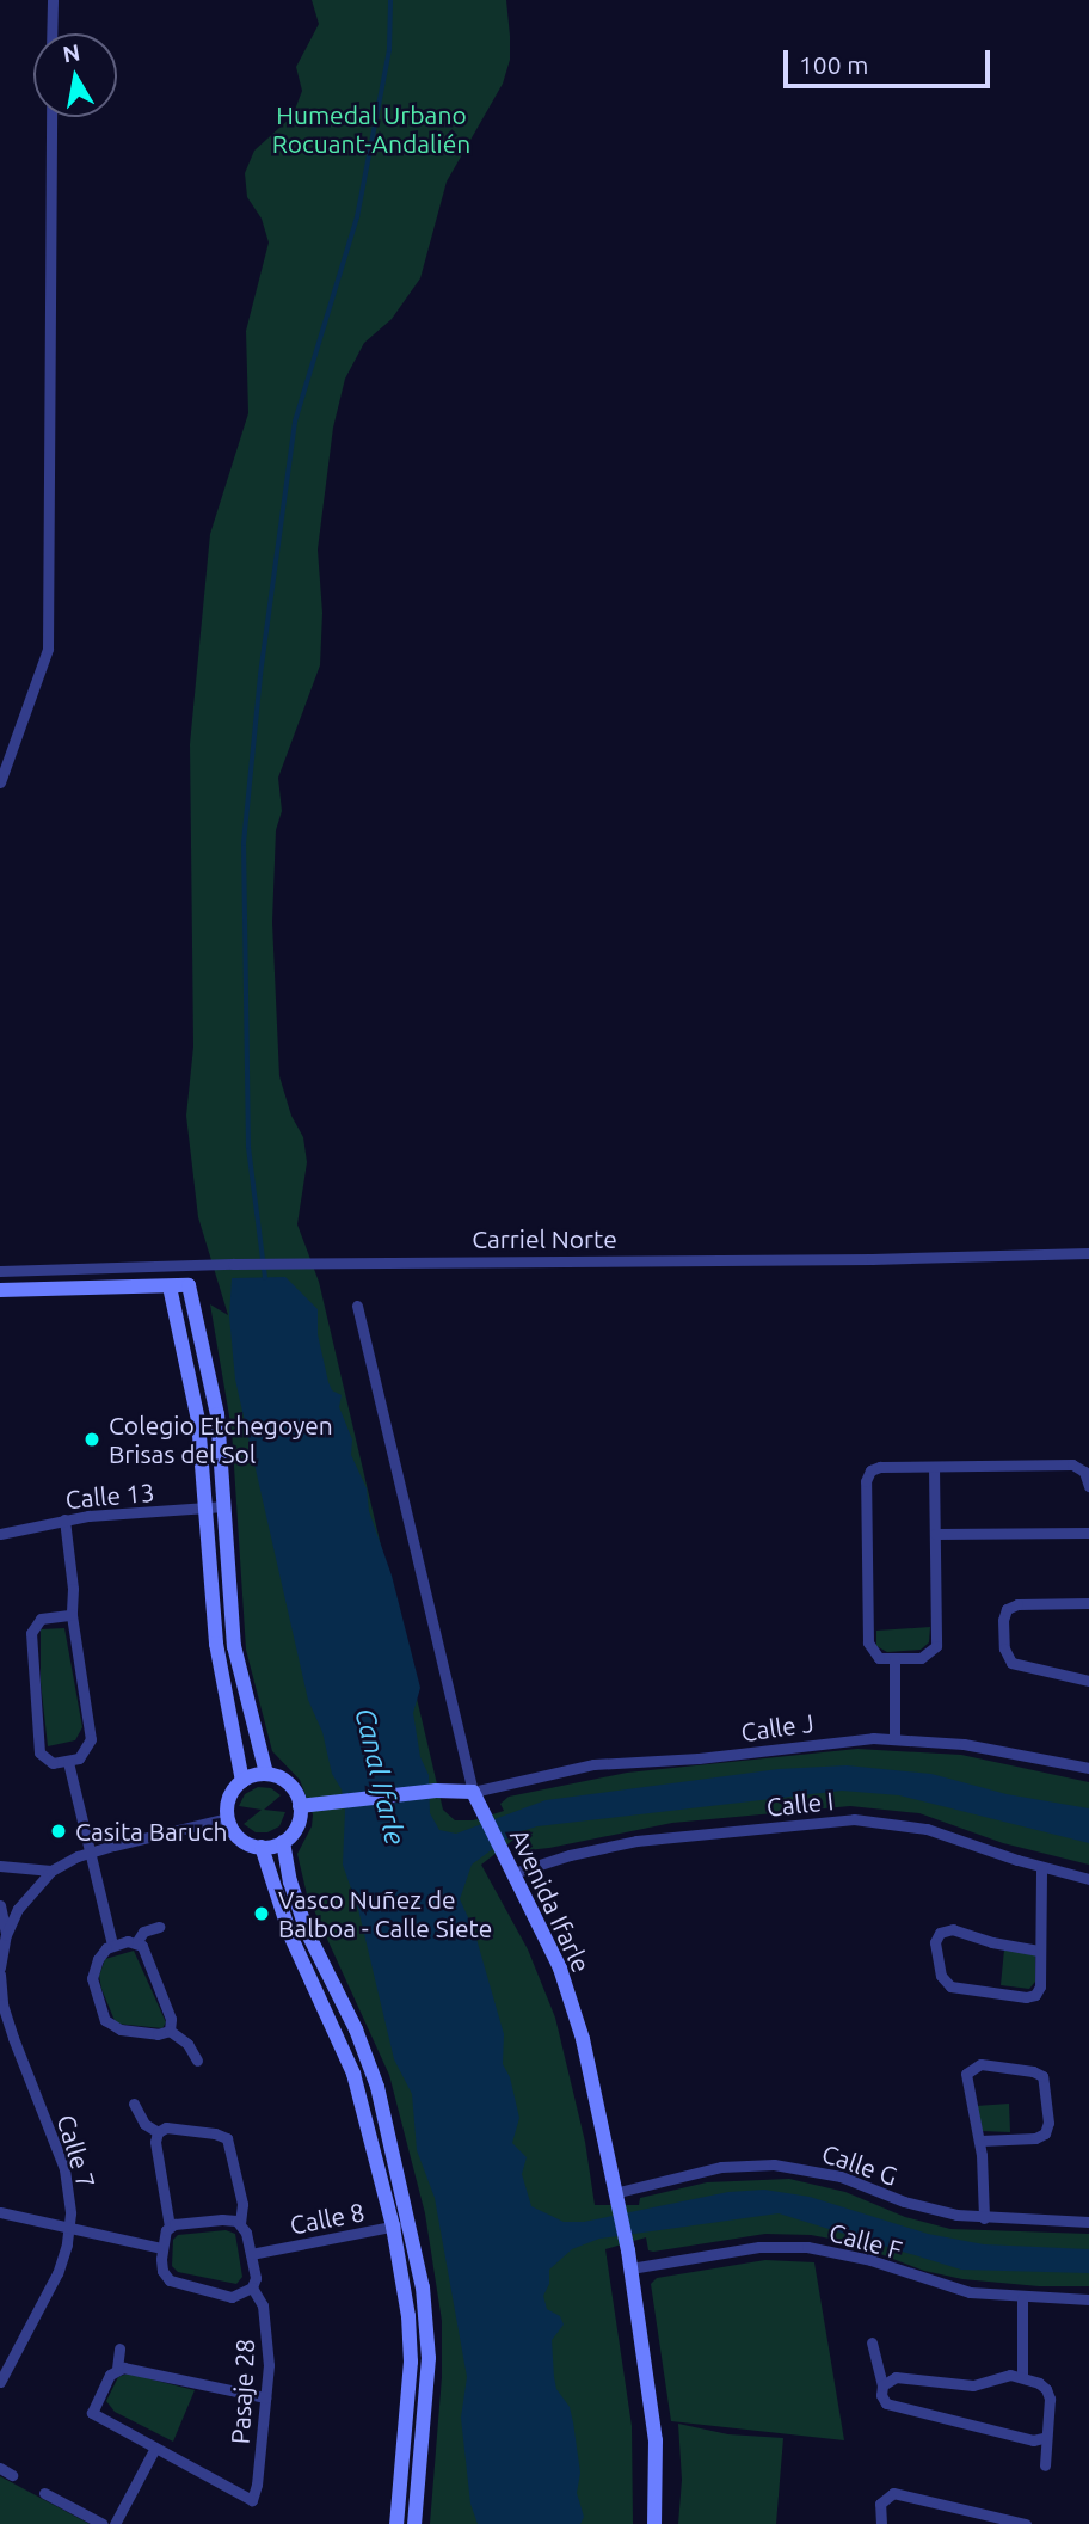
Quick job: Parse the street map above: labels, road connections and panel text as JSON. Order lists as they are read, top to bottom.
{
  "streets": {
    "street": [
      "Carriel Norte",
      "Calle 13",
      "Calle J",
      "Calle I",
      "Avenida Ifarle",
      "Calle 7",
      "Calle G",
      "Calle 8",
      "Calle F",
      "Pasaje 28"
    ]
  },
  "crossings": [
    ["Calle J", "Avenida Ifarle"],
    ["Calle I", "Avenida Ifarle"],
    ["Avenida Ifarle", "Calle G"],
    ["Avenida Ifarle", "Calle F"],
    ["Calle 8", "Pasaje 28"]
  ],
  "water": ["Canal Ifarle"],
  "parks": ["Humedal Urbano Rocuant-Andalién"],
  "places": ["Colegio Etchegoyen Brisas del Sol", "Casita Baruch", "Vasco Nuñez de Balboa - Calle Siete"],
  "scale_bar": "100 m",
  "north": "top"
}
